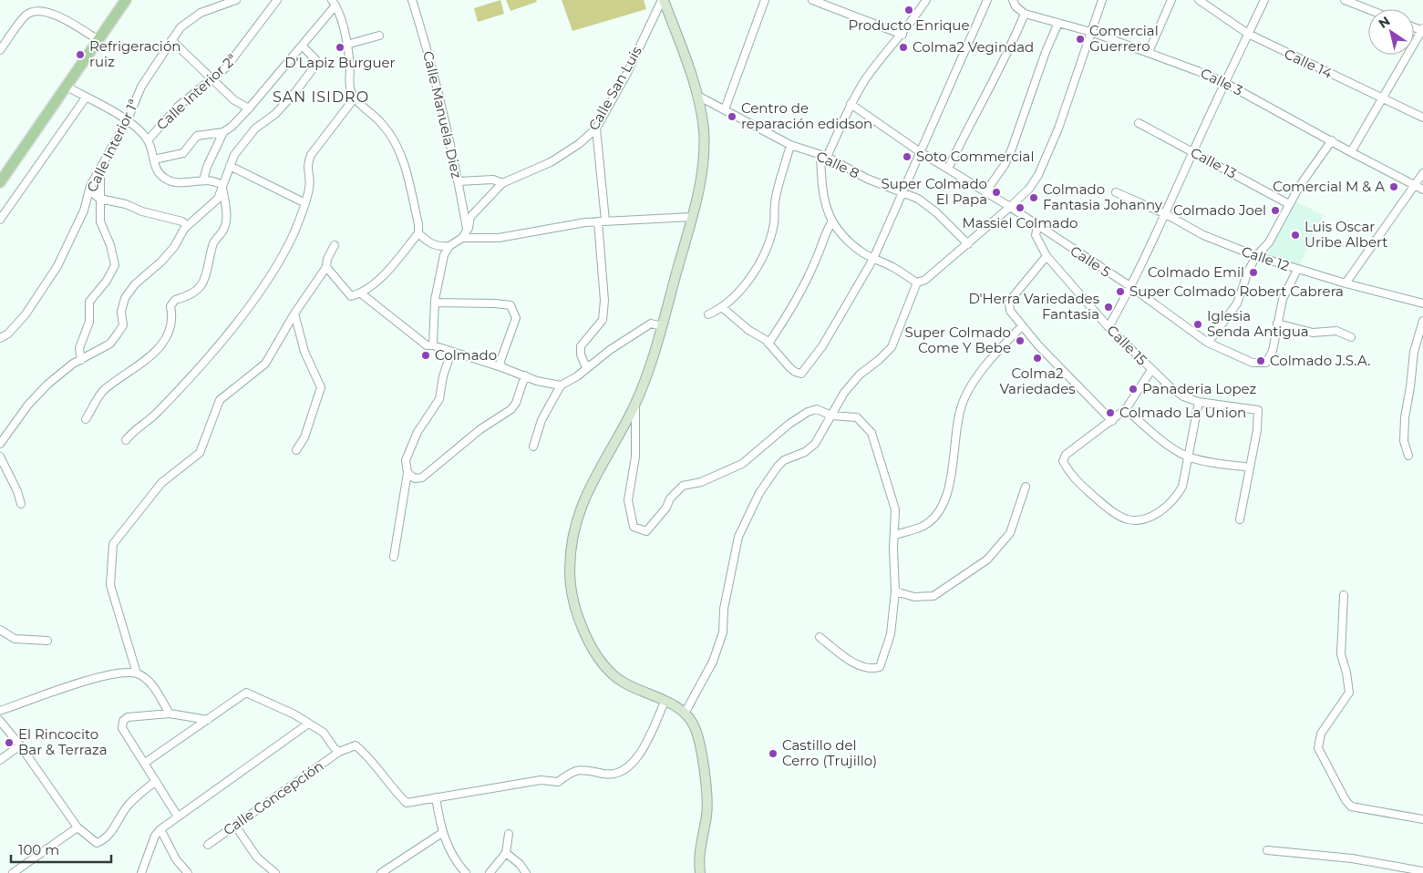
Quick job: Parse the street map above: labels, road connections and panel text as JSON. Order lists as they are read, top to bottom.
{
  "streets": {
    "street": [
      "Calle 14",
      "Calle 3",
      "Calle San Luis",
      "Calle Interior 2ª",
      "Calle Manuela Diez",
      "Calle Interior 1ª",
      "Calle 13",
      "Calle 8",
      "Calle 12",
      "Calle 5",
      "Calle 15",
      "Calle Concepción"
    ]
  },
  "crossings": [
    ["Calle 5", "Calle 15"]
  ],
  "districts": ["SAN ISIDRO"],
  "places": [
    "Producto Enrique",
    "Comercial Guerrero",
    "D'Lapiz Burguer",
    "Colma2 Vegindad",
    "Refrigeración ruiz",
    "Centro de reparación edidson",
    "Soto Commercial",
    "Comercial M & A",
    "Super Colmado El Papa",
    "Colmado Fantasia Johanny",
    "Massiel Colmado",
    "Colmado Joel",
    "Luis Oscar Uribe Albert",
    "Colmado Emil",
    "Super Colmado Robert Cabrera",
    "D'Herra Variedades Fantasia",
    "Iglesia Senda Antigua",
    "Super Colmado Come Y Bebe",
    "Colmado",
    "Colma2 Variedades",
    "Colmado J.S.A.",
    "Panaderia Lopez",
    "Colmado La Union",
    "El Rincocito Bar & Terraza",
    "Castillo del Cerro (Trujillo)"
  ],
  "scale_bar": "100 m",
  "north": "top left"
}
